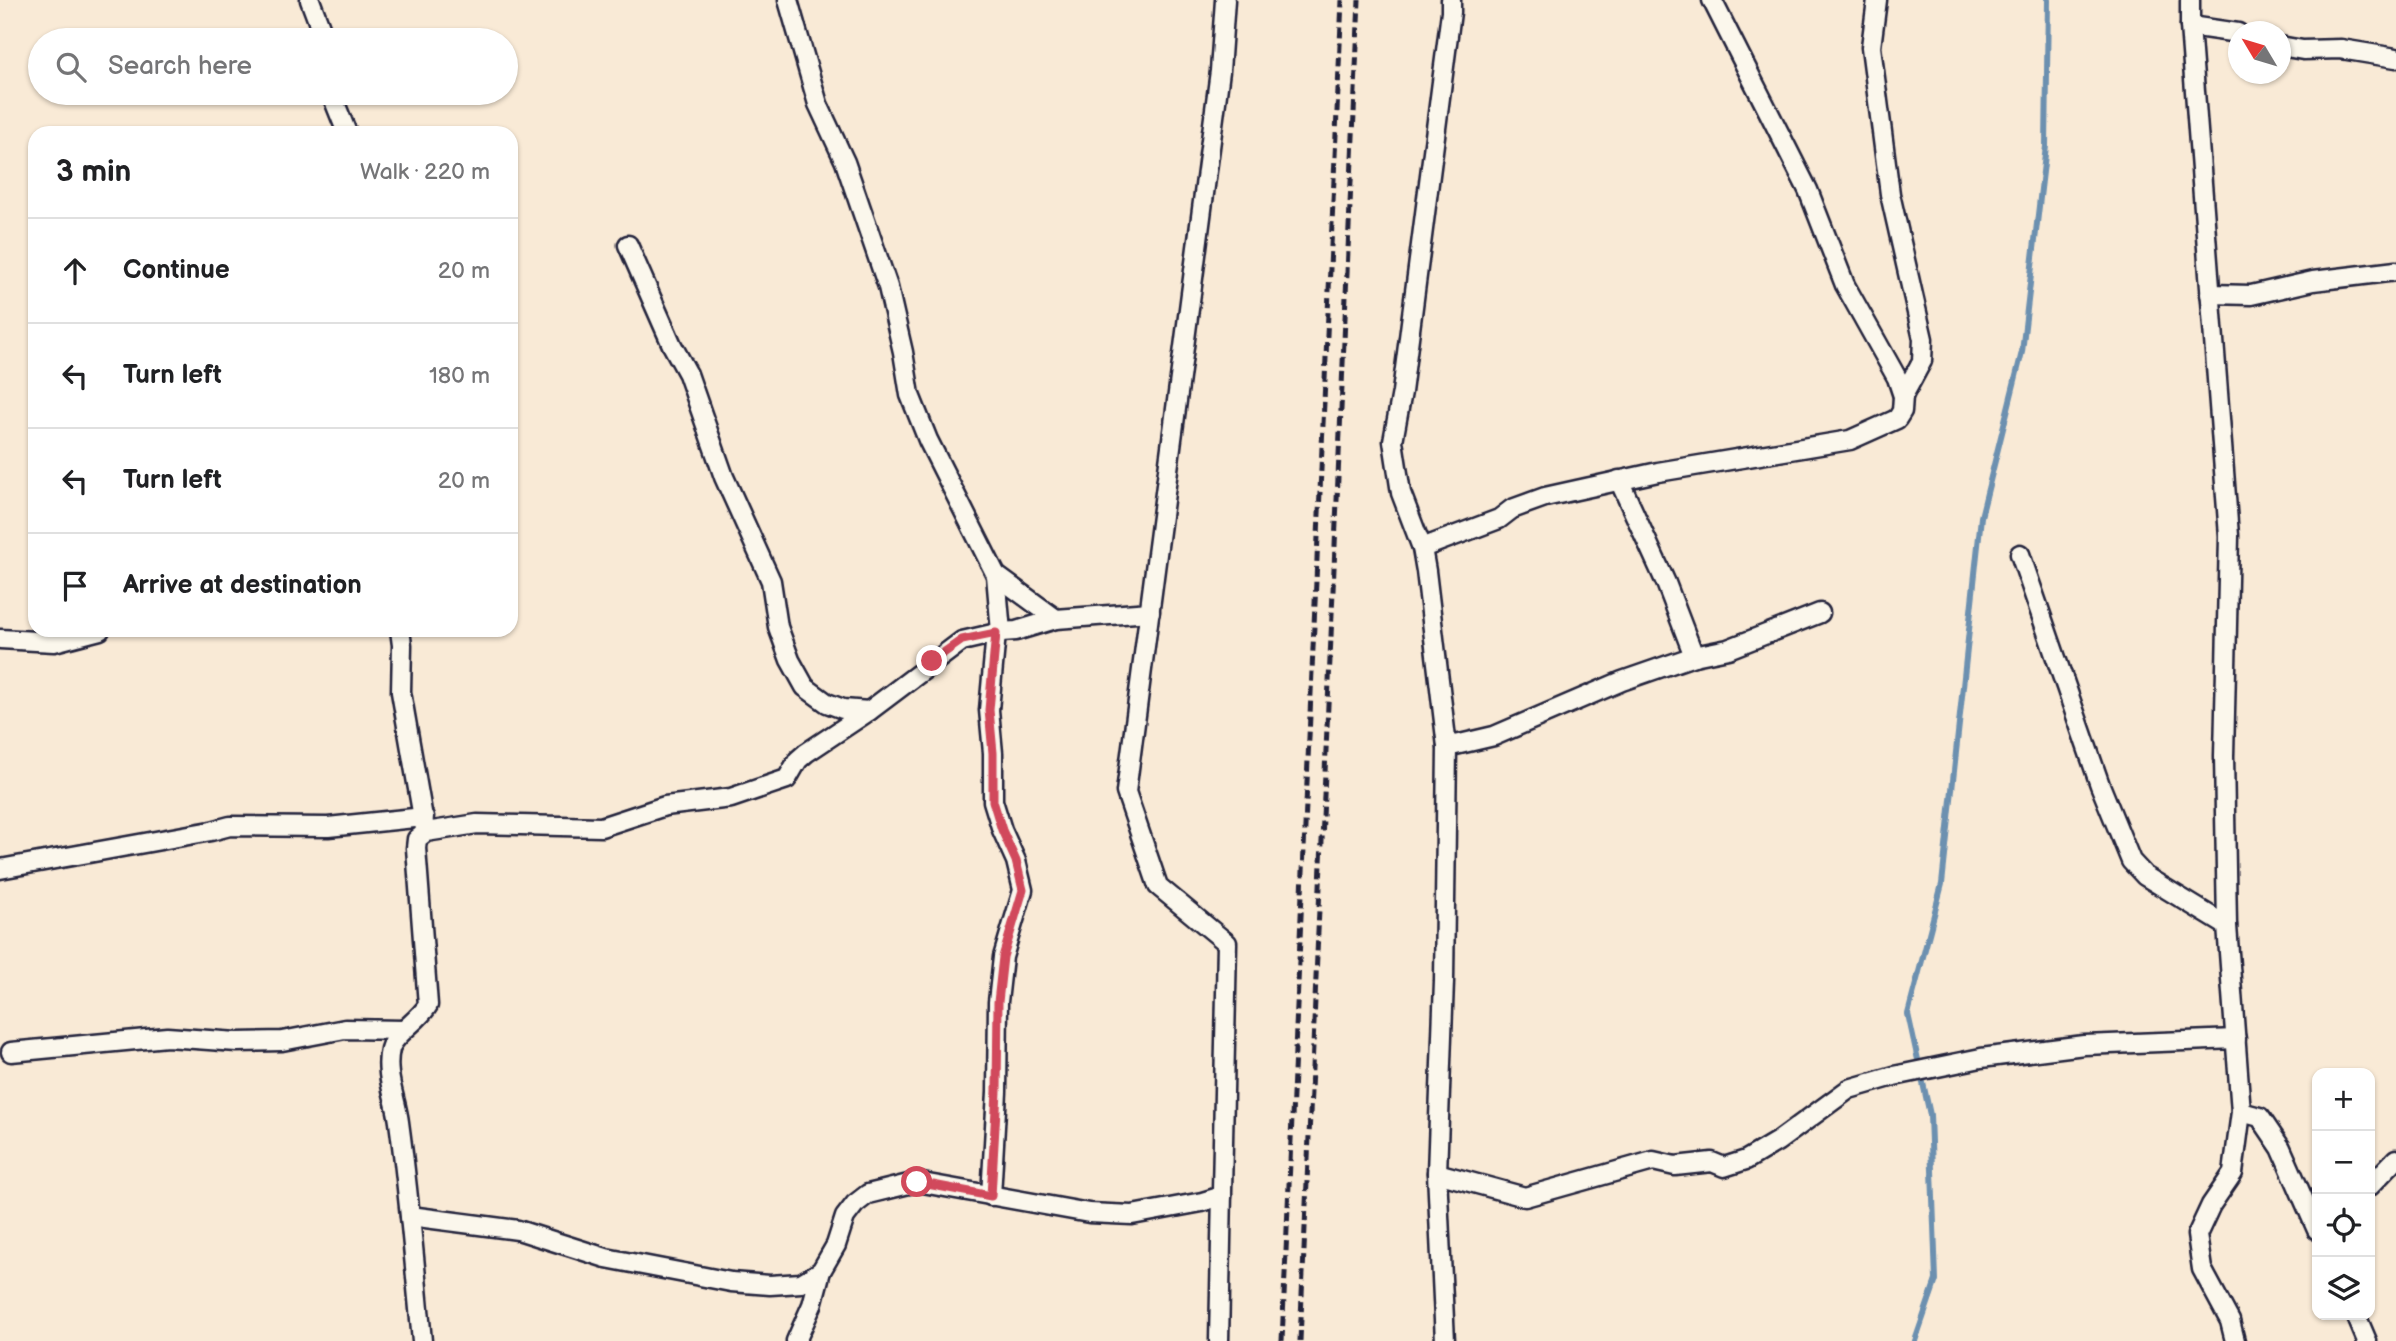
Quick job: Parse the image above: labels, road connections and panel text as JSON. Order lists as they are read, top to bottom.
{
  "north": "top left",
  "page": {
    "search": "Search here",
    "heading": ["3 min", "Walk · 220 m"],
    "list": [
      ["Continue", "20 m"],
      ["Turn left", "180 m"],
      ["Turn left", "20 m"],
      "Arrive at destination"
    ],
    "map_buttons": ["+", "−"]
  }
}
